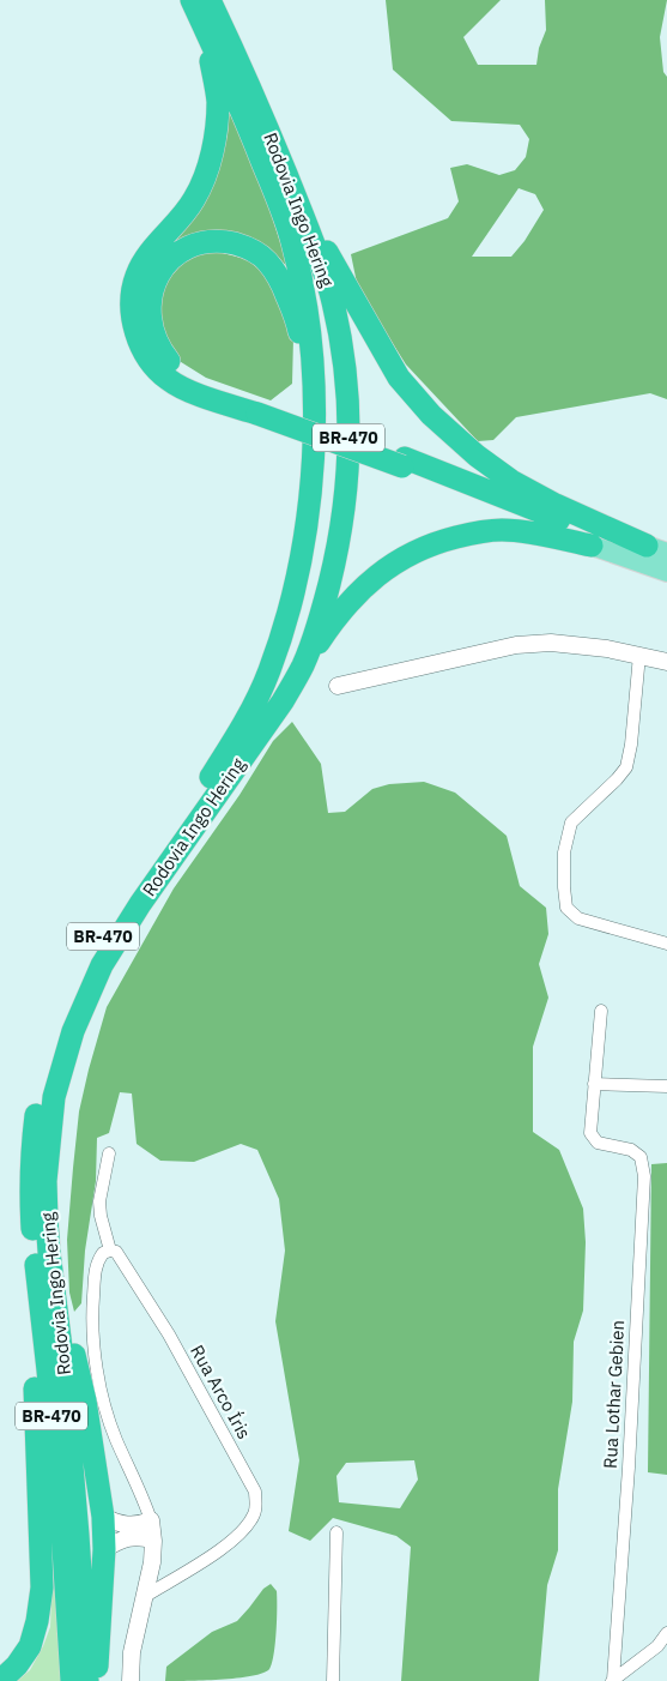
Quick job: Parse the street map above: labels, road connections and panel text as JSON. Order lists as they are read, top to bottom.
{
  "streets": {
    "highway": ["Rodovia Ingo Hering", "BR-470"],
    "street": ["Rua Arco Íris", "Rua Lothar Gebien"]
  }
}
